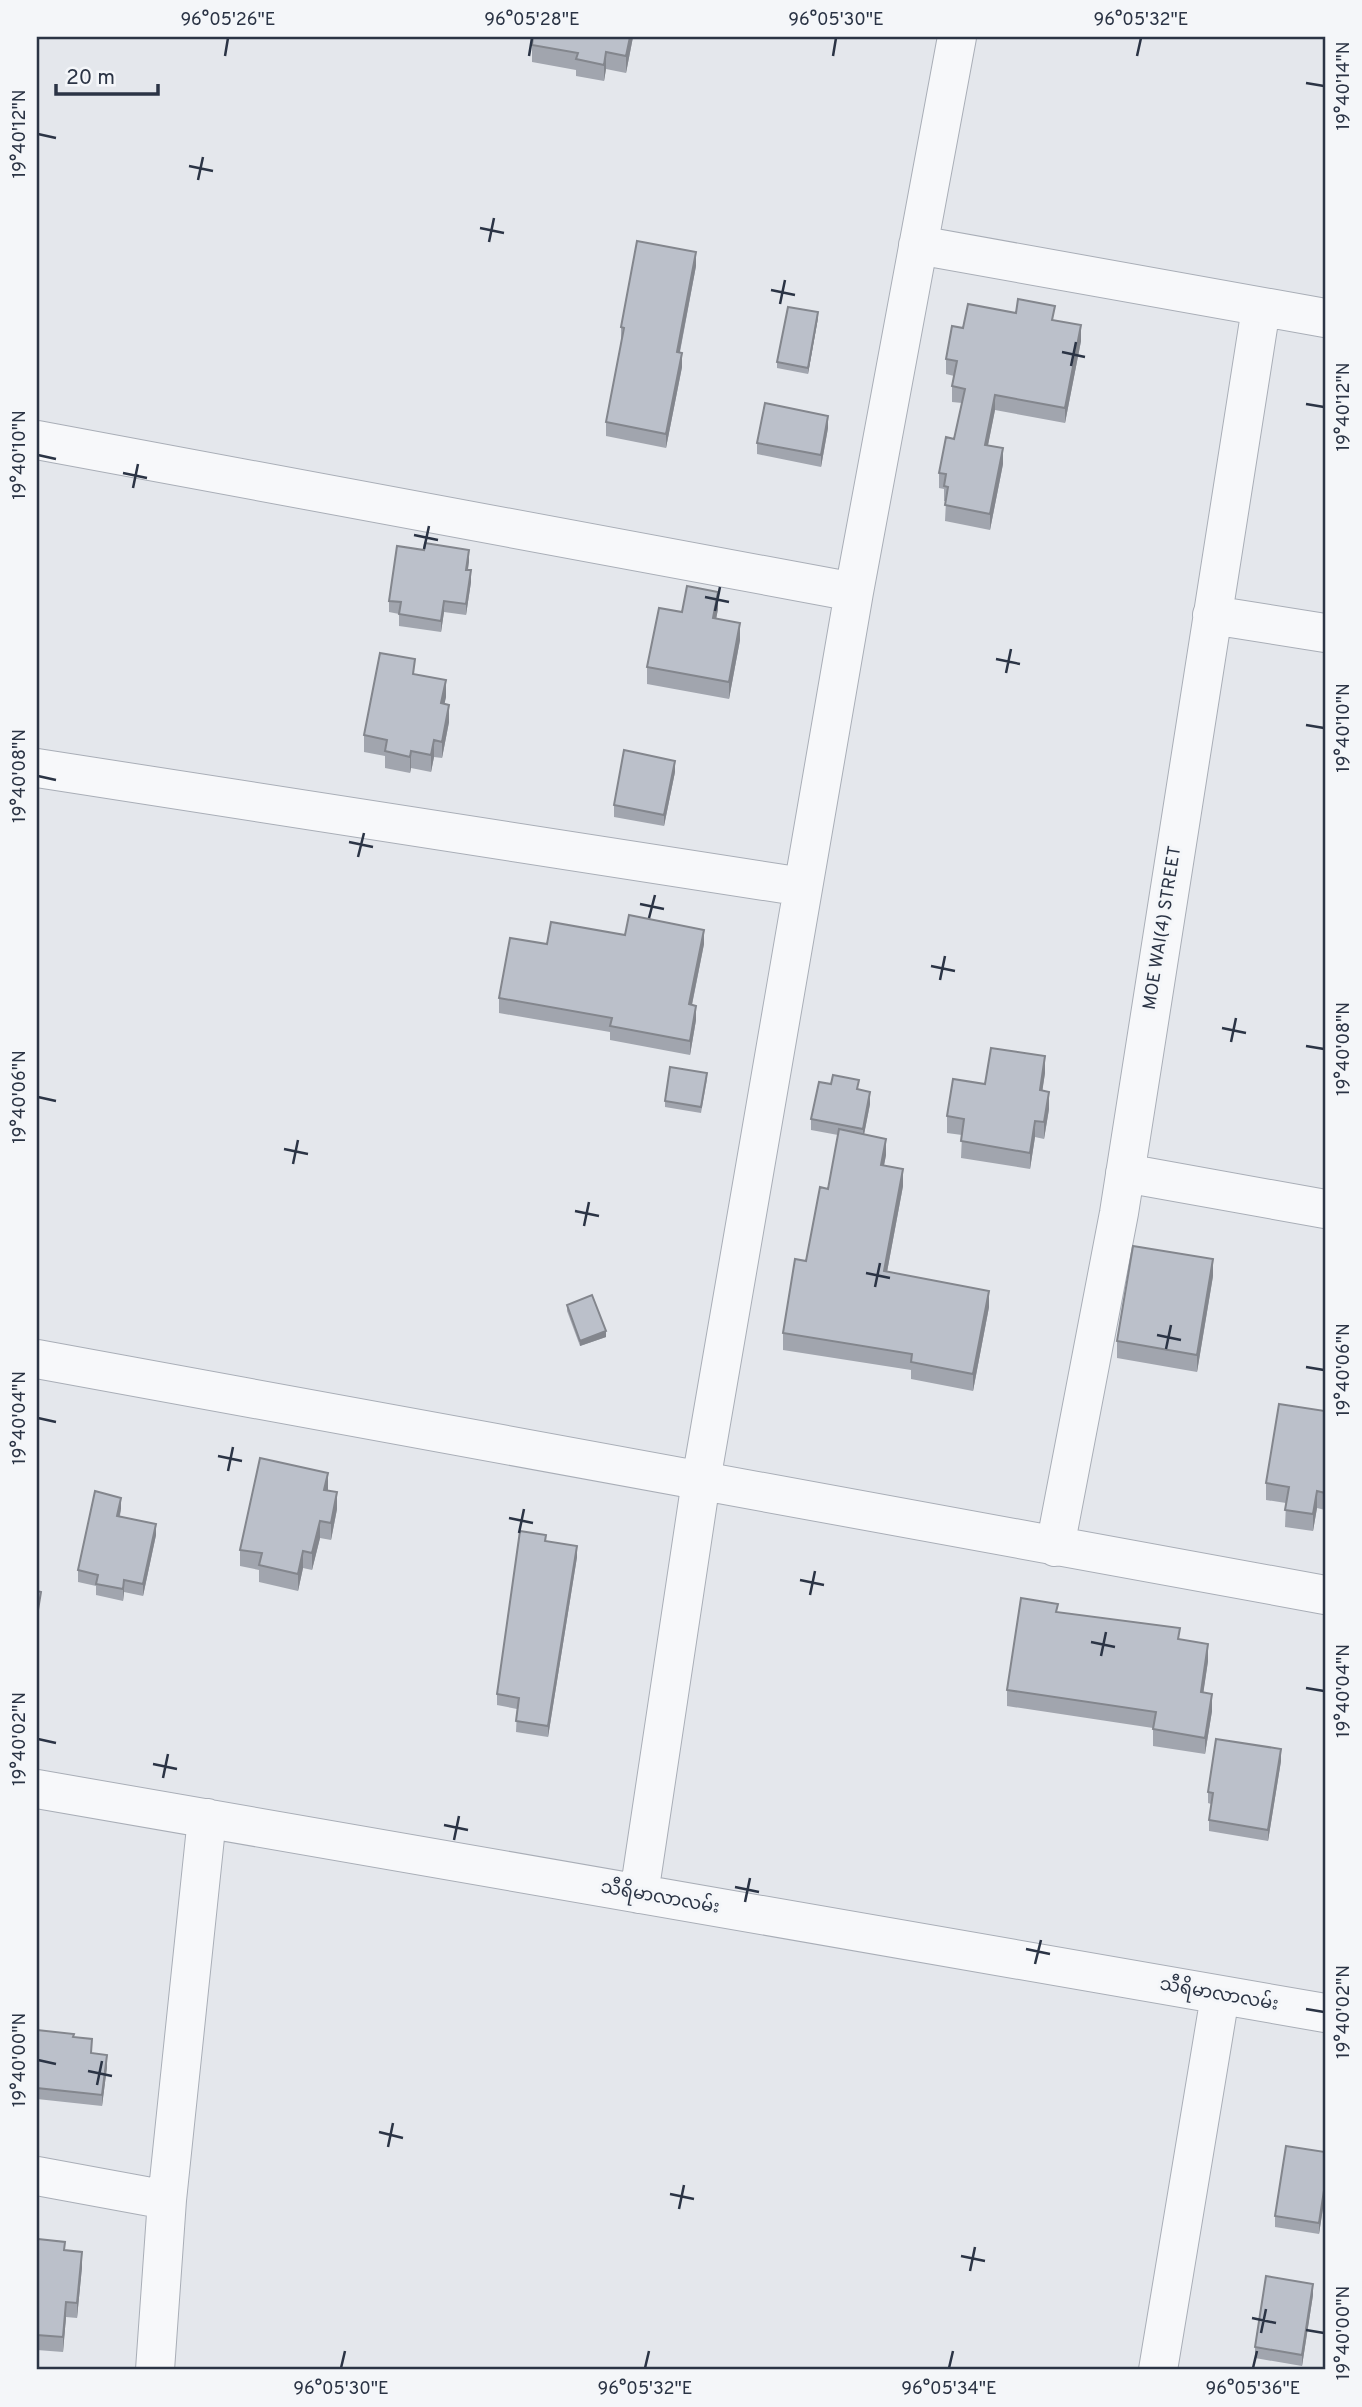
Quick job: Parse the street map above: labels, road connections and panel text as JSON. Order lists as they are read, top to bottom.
{
  "streets": {
    "street": ["MOE WAI(4) STREET", "သီရိမာလာလမ်း"]
  },
  "scale_bar": "20 m",
  "coordinates": [
    "96°05'26\"E",
    "96°05'28\"E",
    "96°05'30\"E",
    "96°05'32\"E",
    "19°40'14\"N",
    "19°40'12\"N",
    "19°40'10\"N",
    "19°40'08\"N",
    "19°40'06\"N",
    "19°40'04\"N",
    "19°40'02\"N",
    "19°40'00\"N",
    "96°05'34\"E",
    "96°05'36\"E"
  ]
}
